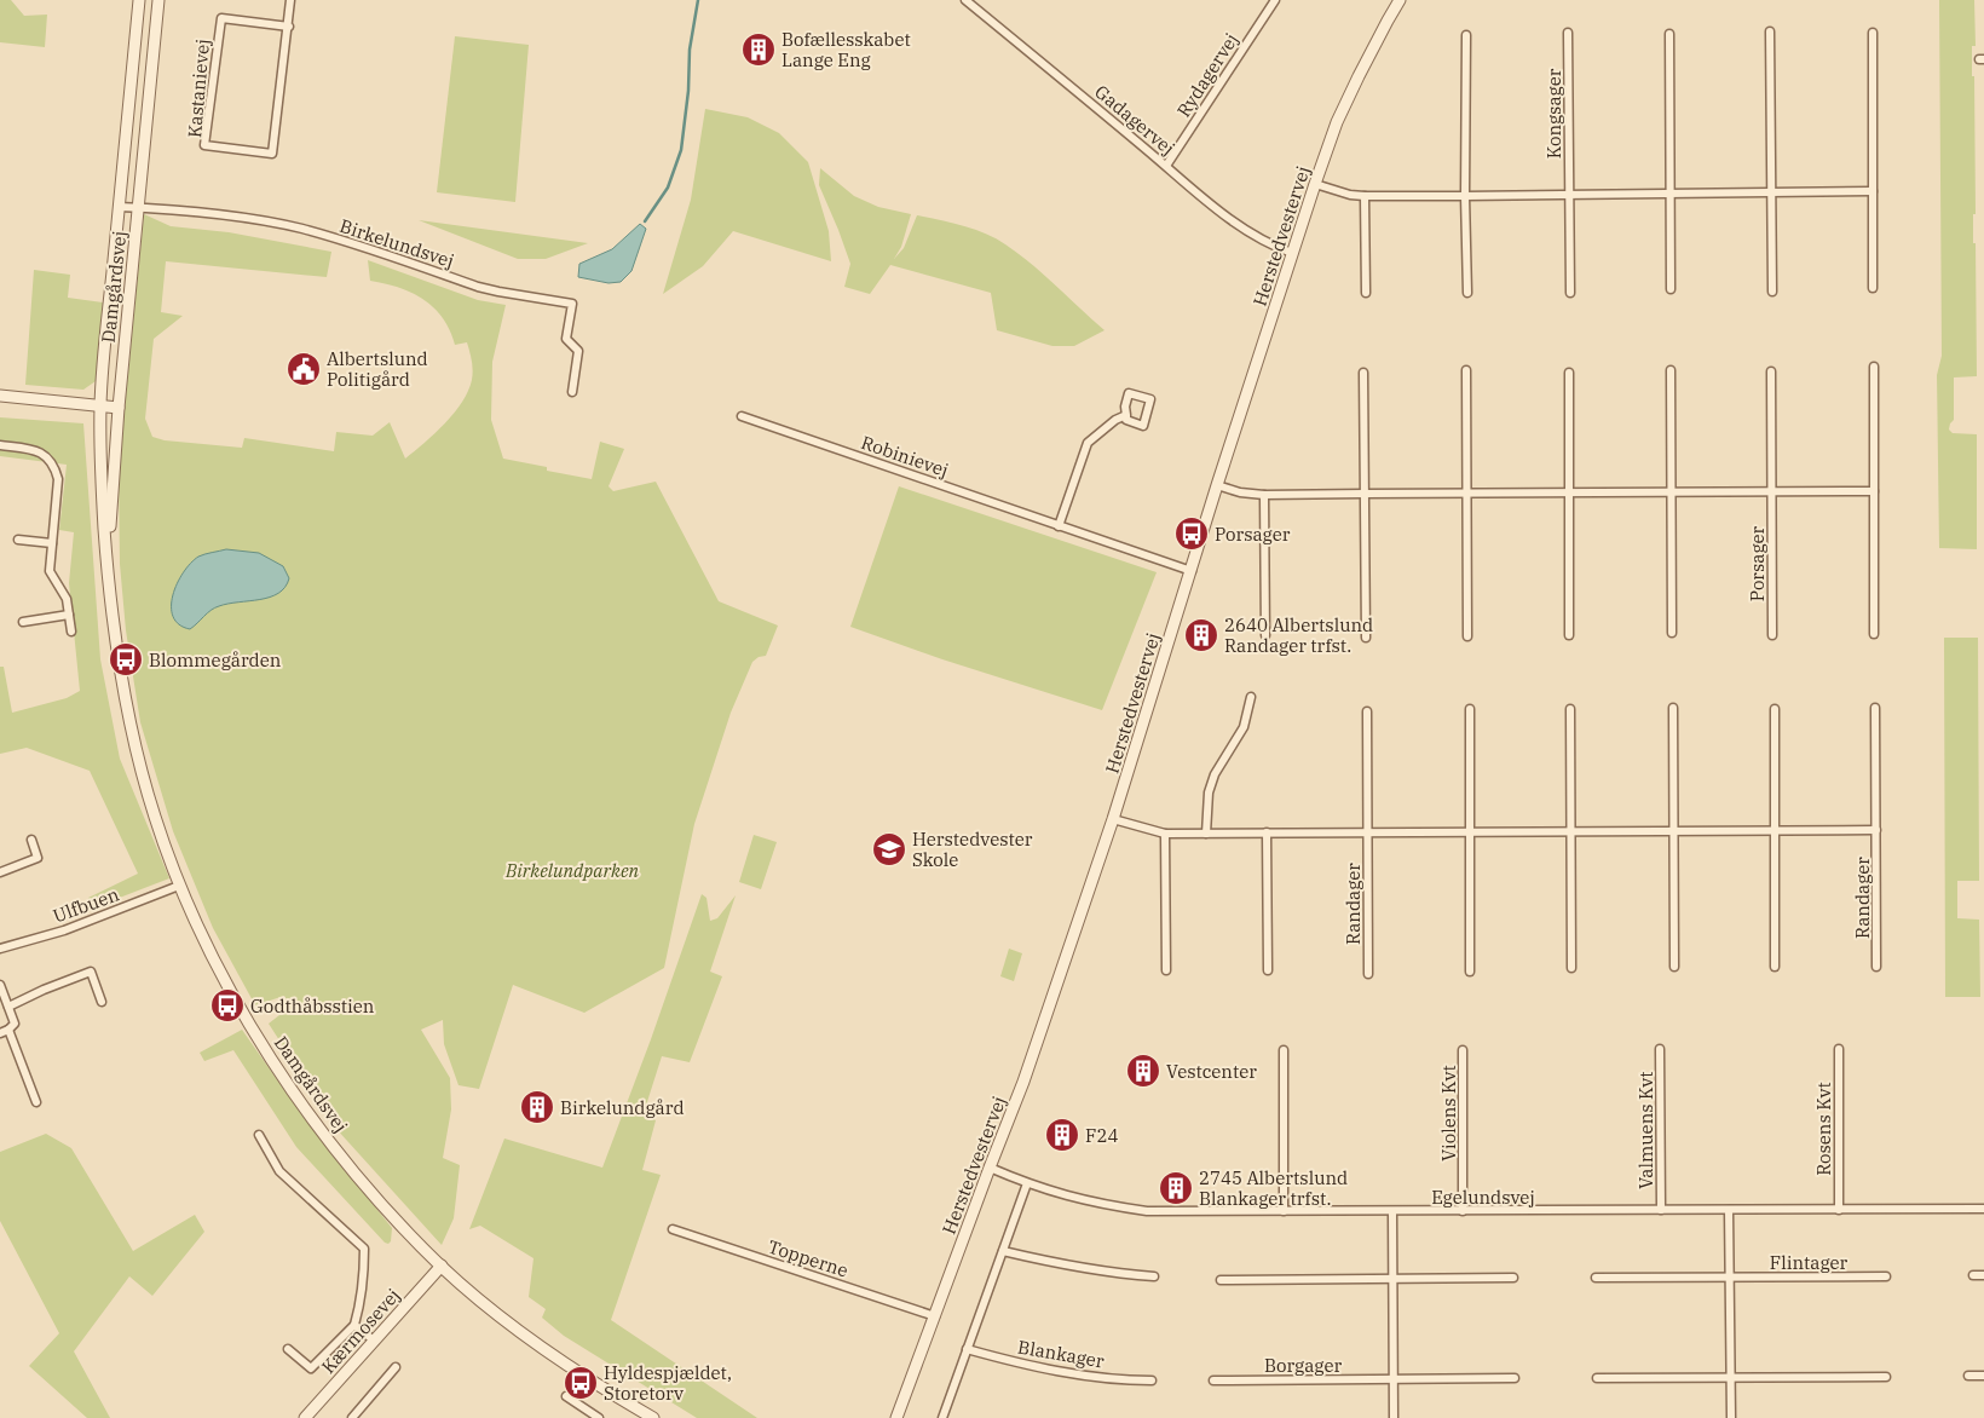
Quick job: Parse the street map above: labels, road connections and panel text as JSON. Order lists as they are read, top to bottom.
{
  "streets": {
    "street": [
      "Rydagervej",
      "Kastanievej",
      "Kongsager",
      "Gadagervej",
      "Herstedvestervej",
      "Birkelundsvej",
      "Damgårdsvej",
      "Robinievej",
      "Porsager",
      "Randager",
      "Ulfbuen",
      "Violens Kvt",
      "Rosens Kvt",
      "Valmuens Kvt",
      "Egelundsvej",
      "Topperne",
      "Flintager",
      "Kærmosevej",
      "Blankager",
      "Borgager"
    ]
  },
  "crossings": [
    ["Rydagervej", "Gadagervej"],
    ["Gadagervej", "Herstedvestervej"],
    ["Herstedvestervej", "Robinievej"],
    ["Herstedvestervej", "Randager"],
    ["Herstedvestervej", "Egelundsvej"],
    ["Herstedvestervej", "Topperne"],
    ["Birkelundsvej", "Damgårdsvej"],
    ["Damgårdsvej", "Ulfbuen"],
    ["Damgårdsvej", "Kærmosevej"],
    ["Violens Kvt", "Egelundsvej"],
    ["Rosens Kvt", "Egelundsvej"],
    ["Valmuens Kvt", "Egelundsvej"]
  ],
  "parks": ["Birkelundparken"],
  "places": {
    "building": [
      "Bofællesskabet Lange Eng",
      "2640 Albertslund Randager trfst.",
      "Vestcenter",
      "Birkelundgård",
      "F24",
      "2745 Albertslund Blankager trfst."
    ],
    "public building": ["Albertslund Politigård"],
    "bus stop": [
      "Porsager",
      "Blommegården",
      "Godthåbsstien",
      "Hyldespjældet, Storetorv"
    ],
    "school or university": ["Herstedvester Skole"]
  }
}
